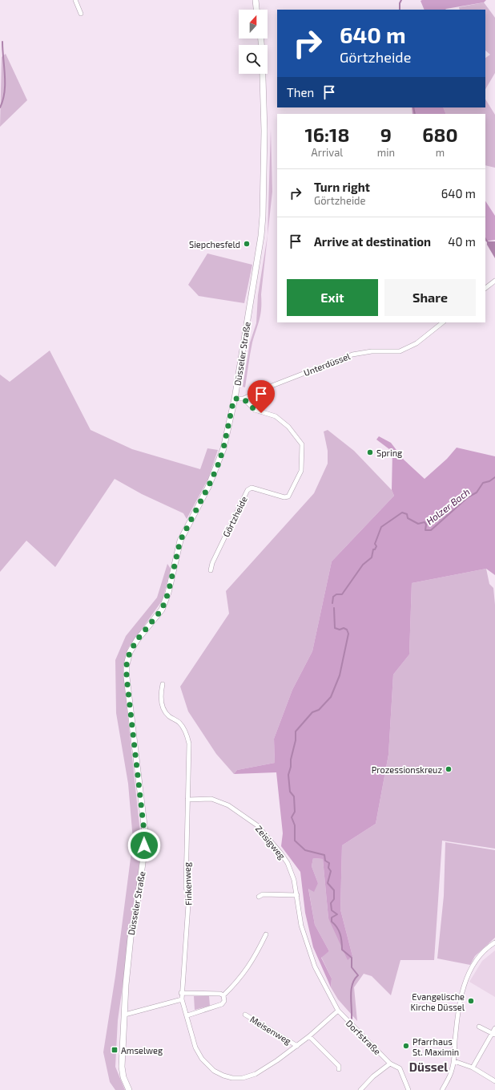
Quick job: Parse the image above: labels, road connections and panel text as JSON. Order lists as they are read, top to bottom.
{
  "streets": {
    "main road": ["Düsseler Straße"],
    "street": [
      "Unterdüssel",
      "Görtzheide",
      "Zeisigweg",
      "Finkenweg",
      "Meisenweg",
      "Dorfstraße"
    ]
  },
  "crossings": [
    ["Unterdüssel", "Görtzheide"],
    ["Zeisigweg", "Finkenweg"],
    ["Zeisigweg", "Dorfstraße"],
    ["Finkenweg", "Meisenweg"],
    ["Finkenweg", "Dorfstraße"]
  ],
  "districts": ["Düssel"],
  "water": ["Holzer Bach"],
  "places": {
    "other": [
      "Siepchesfeld",
      "Spring",
      "Prozessionskreuz",
      "Evangelische Kirche Düssel",
      "Pfarrhaus St. Maximin"
    ],
    "transit": ["Amselweg"]
  },
  "north": "top",
  "page": {
    "turn": ["640 m", "Görtzheide"],
    "then": "Then",
    "eta": [
      "16:18",
      "Arrival",
      "9",
      "min",
      "680",
      "m"
    ],
    "list": [
      {
        "name": "Turn right",
        "note": "Görtzheide",
        "value": "640 m"
      },
      {
        "name": "Arrive at destination",
        "value": "40 m"
      }
    ],
    "buttons": ["Exit", "Share"]
  }
}
